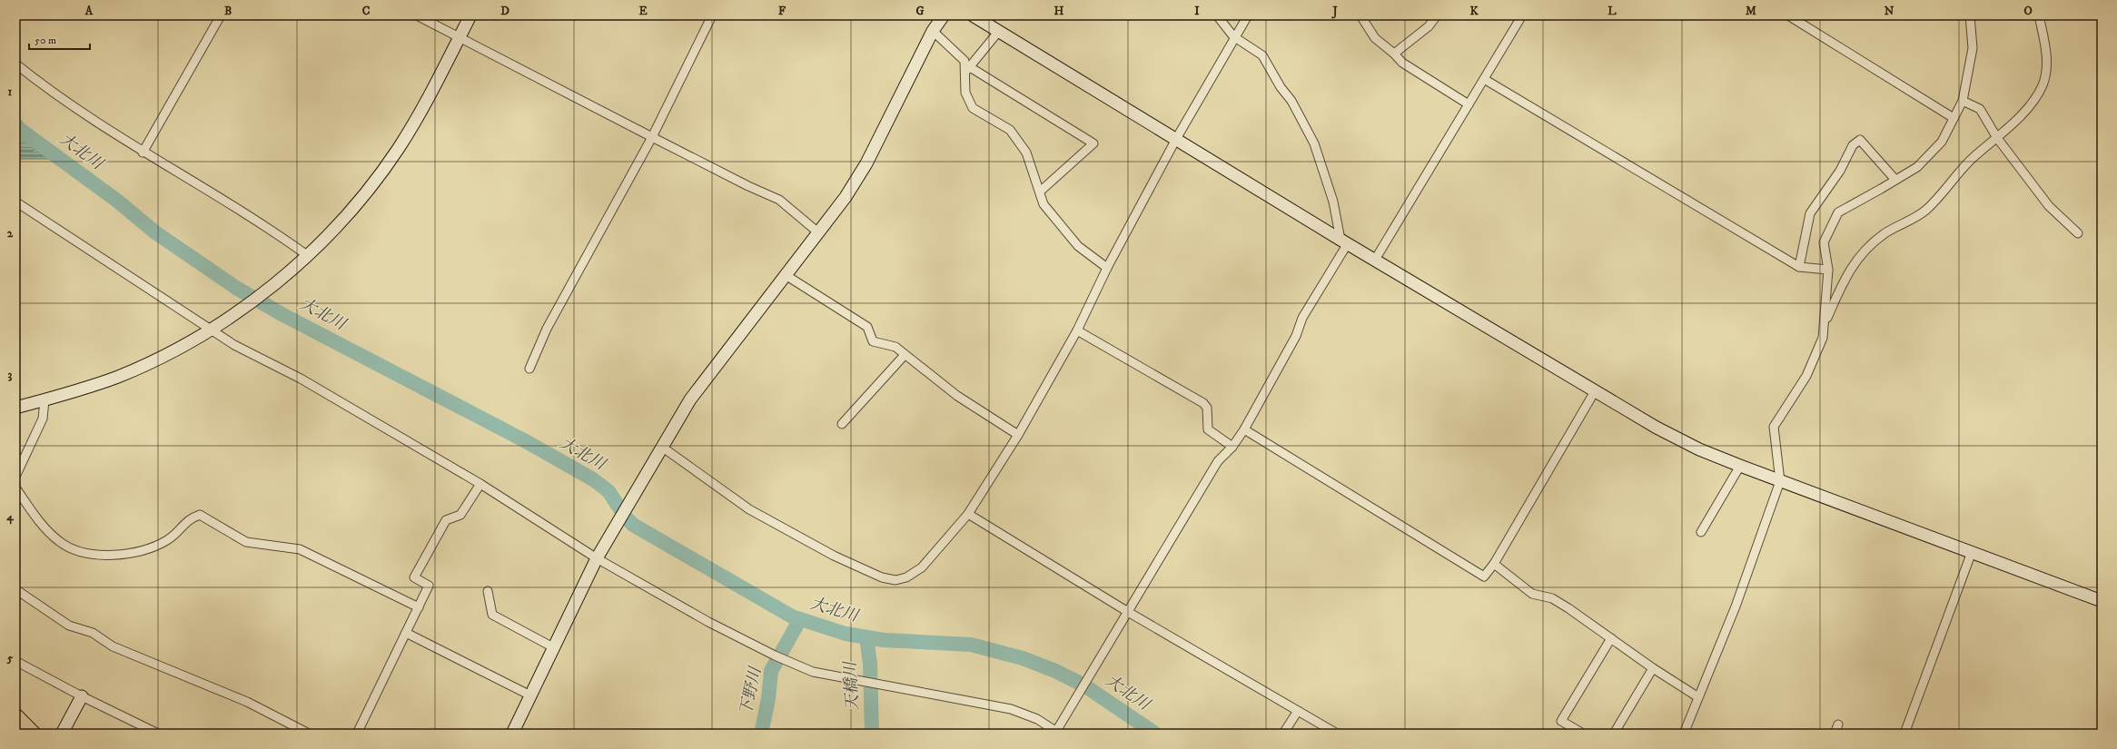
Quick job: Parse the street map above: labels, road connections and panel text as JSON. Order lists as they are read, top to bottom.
{
  "water": ["大北川", "天橋川", "下野川"],
  "scale_bar": "50 m",
  "grid": {
    "columns": [
      "A",
      "B",
      "C",
      "D",
      "E",
      "F",
      "G",
      "H",
      "I",
      "J",
      "K",
      "L",
      "M",
      "N",
      "O"
    ],
    "rows": [
      "1",
      "2",
      "3",
      "4",
      "5"
    ]
  }
}
